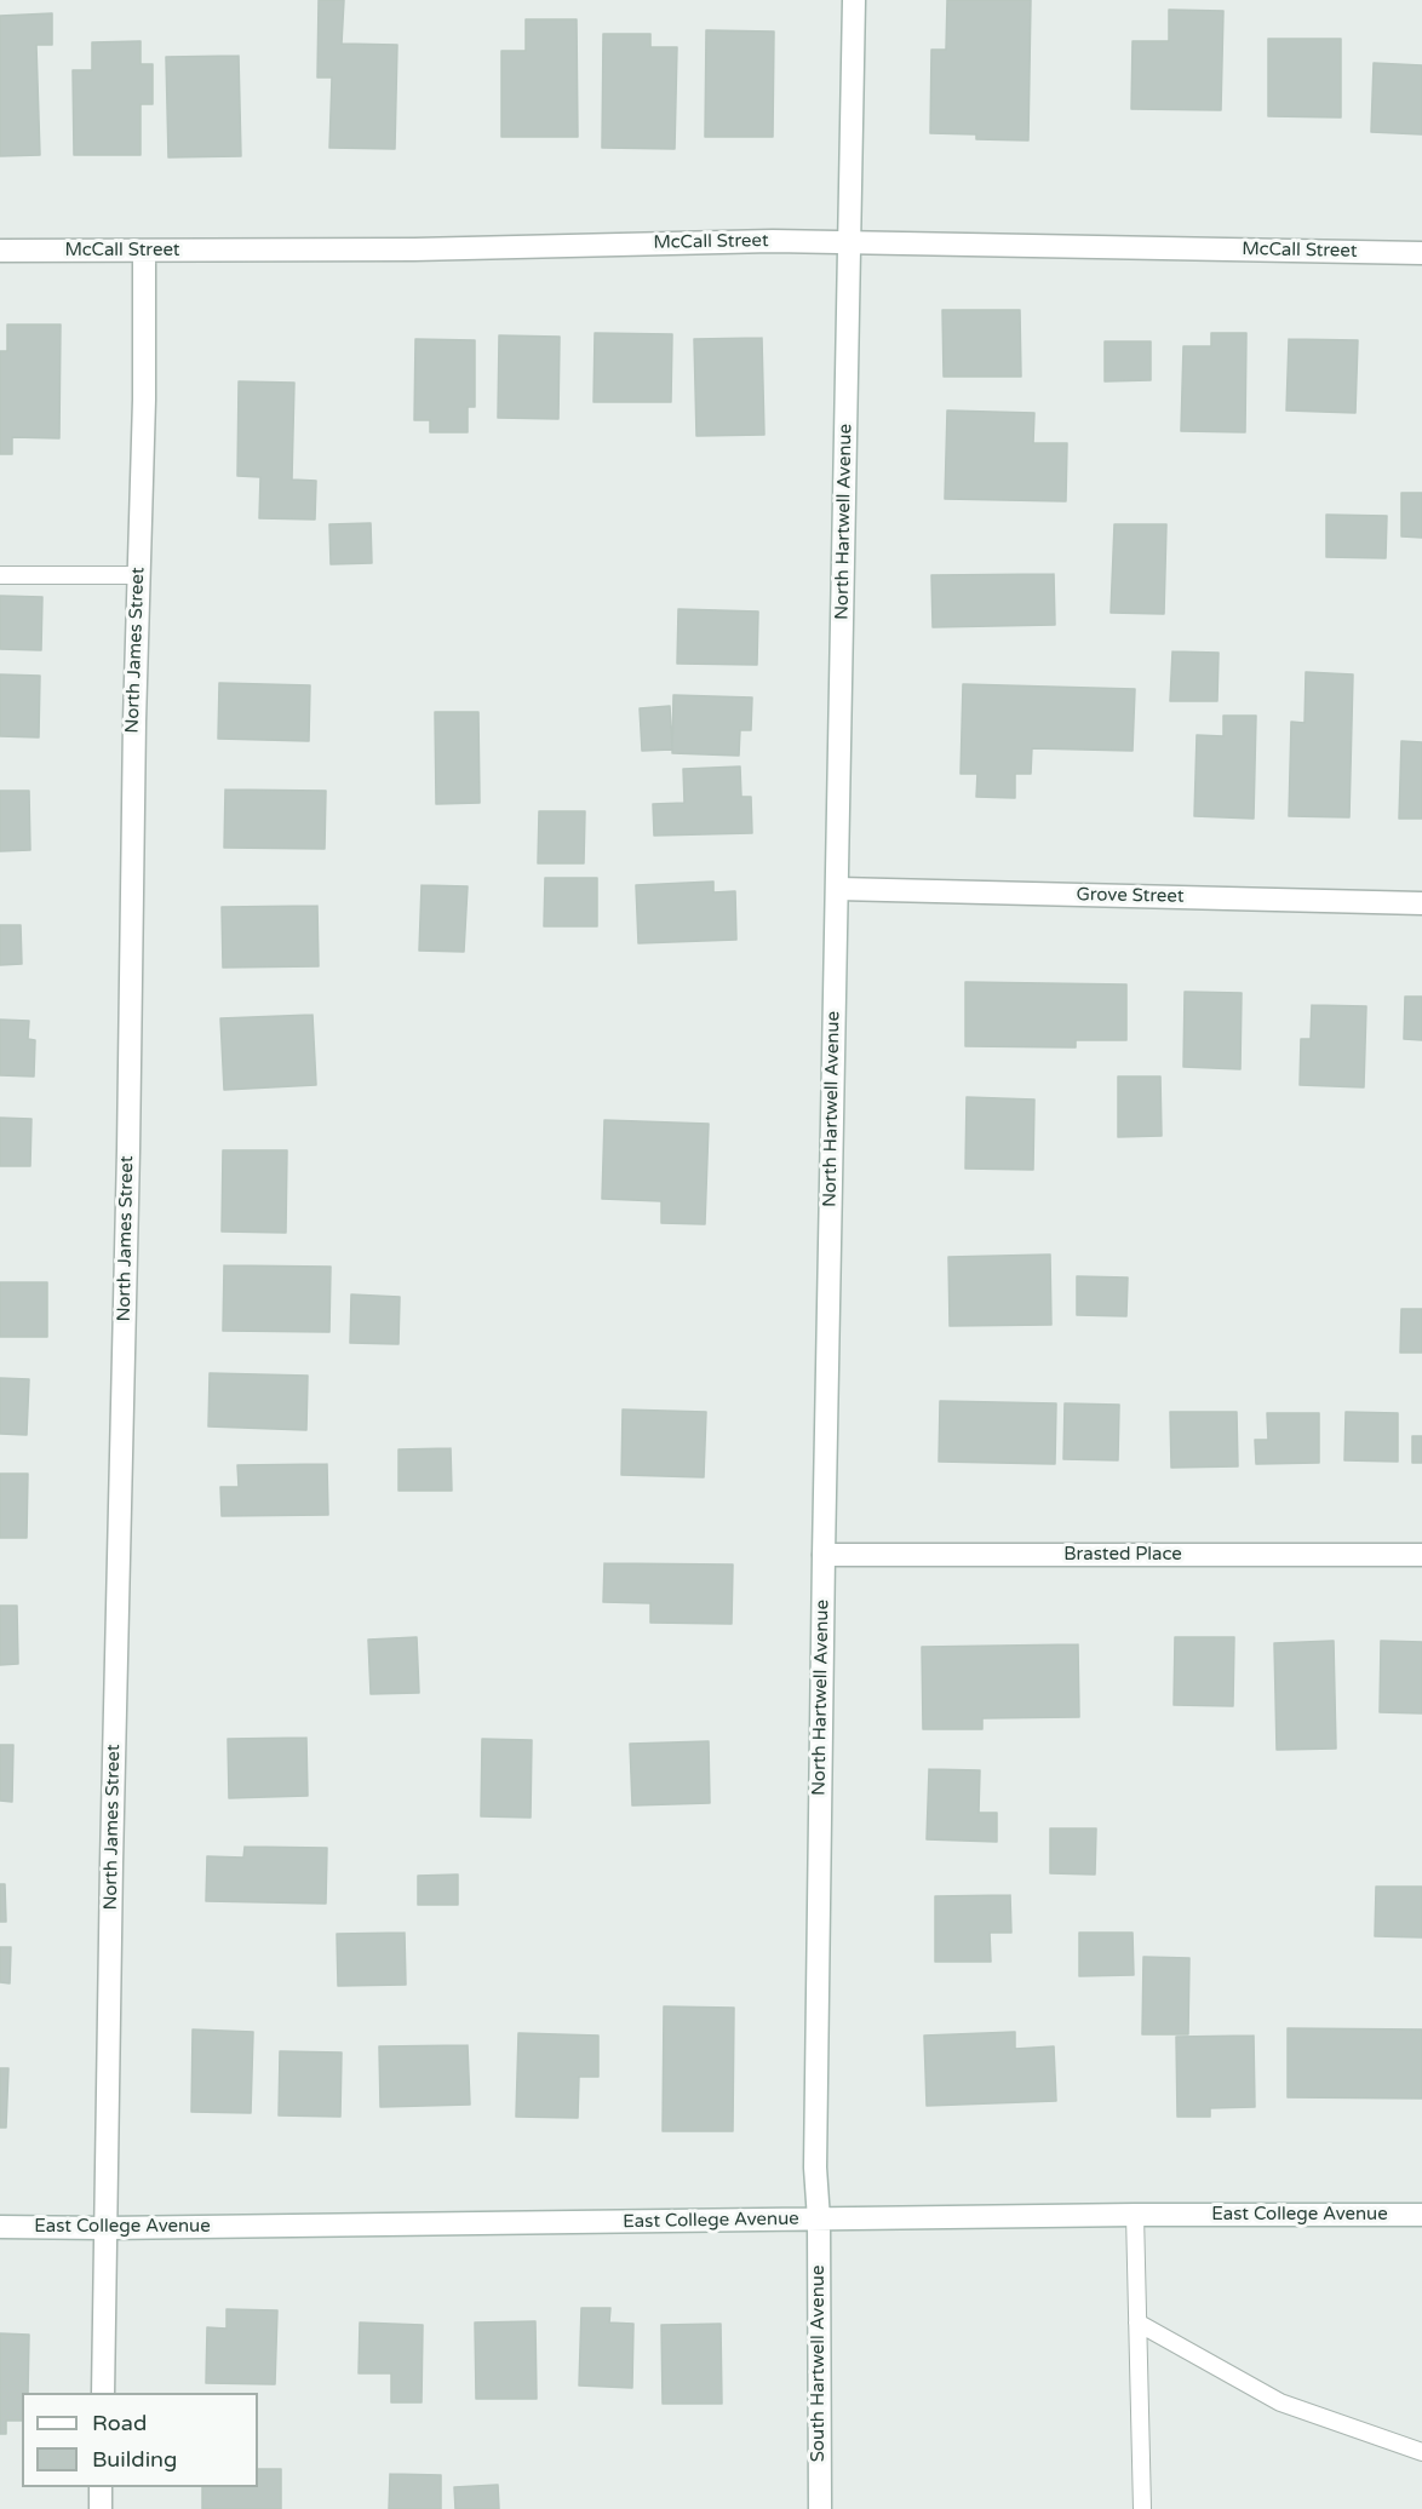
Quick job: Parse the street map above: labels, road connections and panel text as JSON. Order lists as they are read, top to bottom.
{
  "streets": {
    "street": [
      "McCall Street",
      "North Hartwell Avenue",
      "North James Street",
      "Grove Street",
      "Brasted Place",
      "East College Avenue",
      "South Hartwell Avenue"
    ]
  },
  "crossings": [
    ["McCall Street", "North Hartwell Avenue"],
    ["McCall Street", "North James Street"],
    ["North Hartwell Avenue", "Grove Street"],
    ["North Hartwell Avenue", "Brasted Place"],
    ["North Hartwell Avenue", "East College Avenue"],
    ["North Hartwell Avenue", "South Hartwell Avenue"],
    ["North James Street", "East College Avenue"],
    ["East College Avenue", "South Hartwell Avenue"]
  ],
  "legend": ["Road", "Building"]
}
